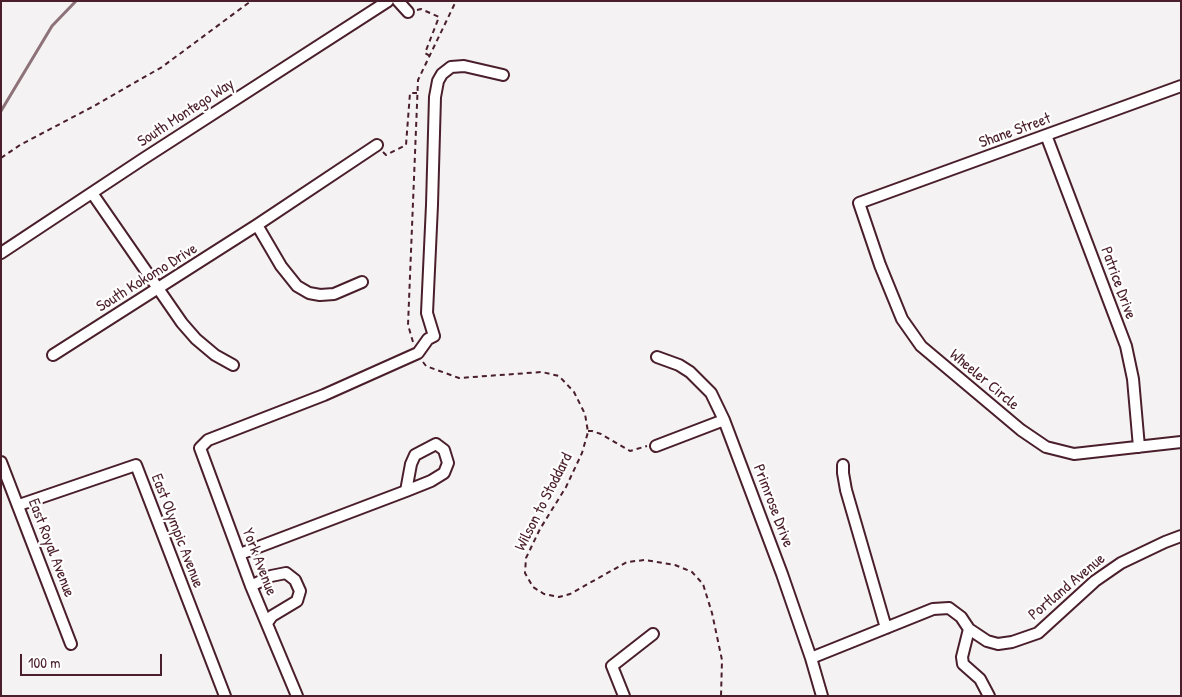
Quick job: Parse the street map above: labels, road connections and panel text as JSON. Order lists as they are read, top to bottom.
{
  "streets": {
    "street": [
      "South Montego Way",
      "Shane Street",
      "South Kokomo Drive",
      "Patrice Drive",
      "Wheeler Circle",
      "Primrose Drive",
      "East Olympic Avenue",
      "East Royal Avenue",
      "York Avenue",
      "Portland Avenue"
    ],
    "path": ["Wilson to Stoddard"]
  },
  "crossings": [
    ["Shane Street", "Patrice Drive"],
    ["Shane Street", "Wheeler Circle"],
    ["Patrice Drive", "Wheeler Circle"],
    ["Wilson to Stoddard", "York Avenue"],
    ["Primrose Drive", "Portland Avenue"],
    ["East Olympic Avenue", "East Royal Avenue"]
  ],
  "scale_bar": "100 m"
}
